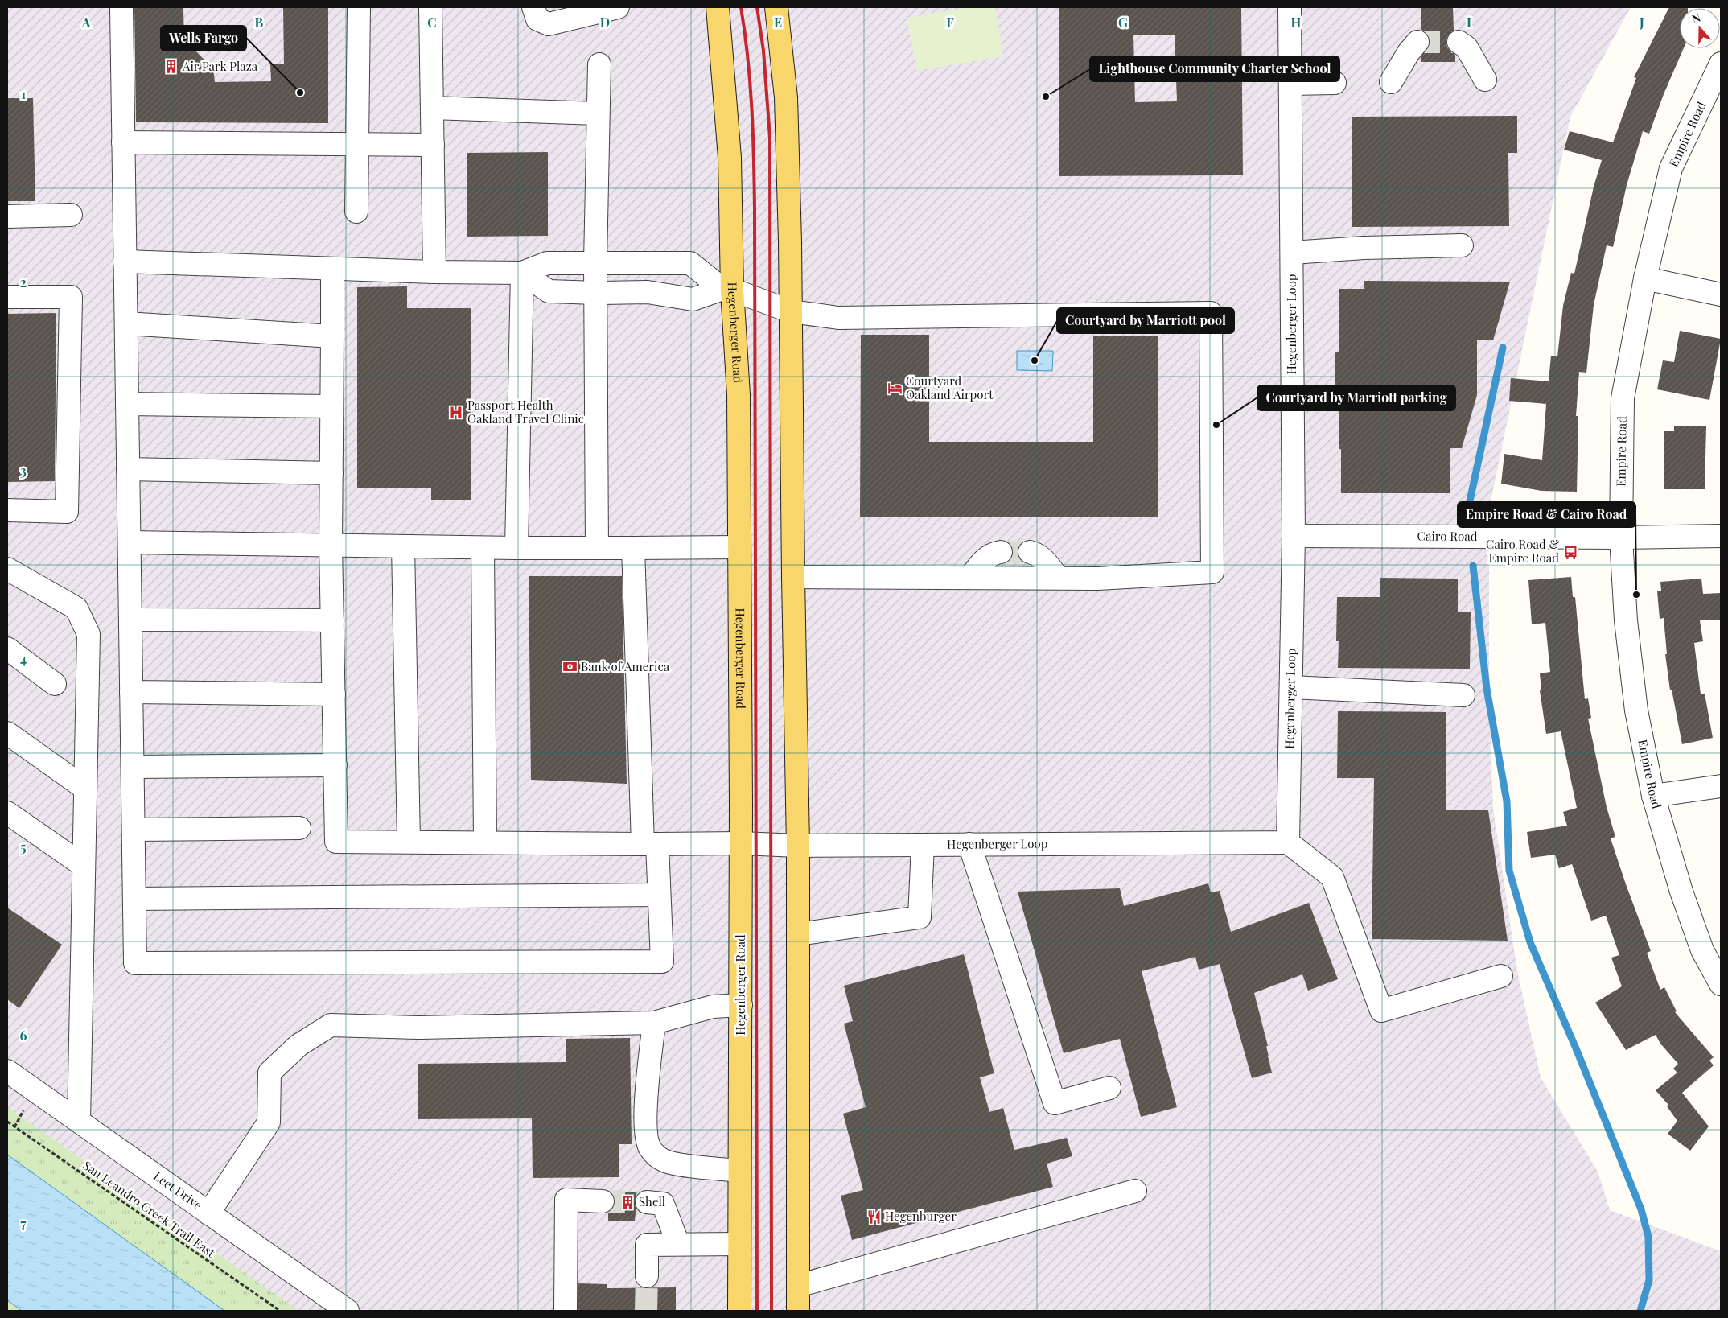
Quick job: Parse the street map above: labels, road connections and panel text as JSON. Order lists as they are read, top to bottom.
{
  "streets": {
    "main road": ["Hegenberger Road"],
    "street": [
      "Empire Road",
      "Hegenberger Loop",
      "Cairo Road",
      "Leet Drive"
    ],
    "path": ["San Leandro Creek Trail East"]
  },
  "crossings": [
    ["Empire Road", "Cairo Road"],
    ["Hegenberger Loop", "Hegenberger Road"],
    ["Hegenberger Loop", "Cairo Road"]
  ],
  "places": {
    "building": ["Air Park Plaza", "Shell"],
    "other": [
      "Wells Fargo",
      "Lighthouse Community Charter School",
      "Courtyard by Marriott pool",
      "Courtyard by Marriott parking",
      "Empire Road & Cairo Road"
    ],
    "hotel": ["Courtyard Oakland Airport"],
    "hospital": ["Passport Health Oakland Travel Clinic"],
    "bus stop": ["Cairo Road & Empire Road"],
    "bank": ["Bank of America"],
    "restaurant": ["Hegenburger"]
  },
  "north": "top",
  "grid": {
    "columns": [
      "A",
      "B",
      "C",
      "D",
      "E",
      "F",
      "G",
      "H",
      "I",
      "J"
    ],
    "rows": [
      "1",
      "2",
      "3",
      "4",
      "5",
      "6",
      "7"
    ]
  }
}
